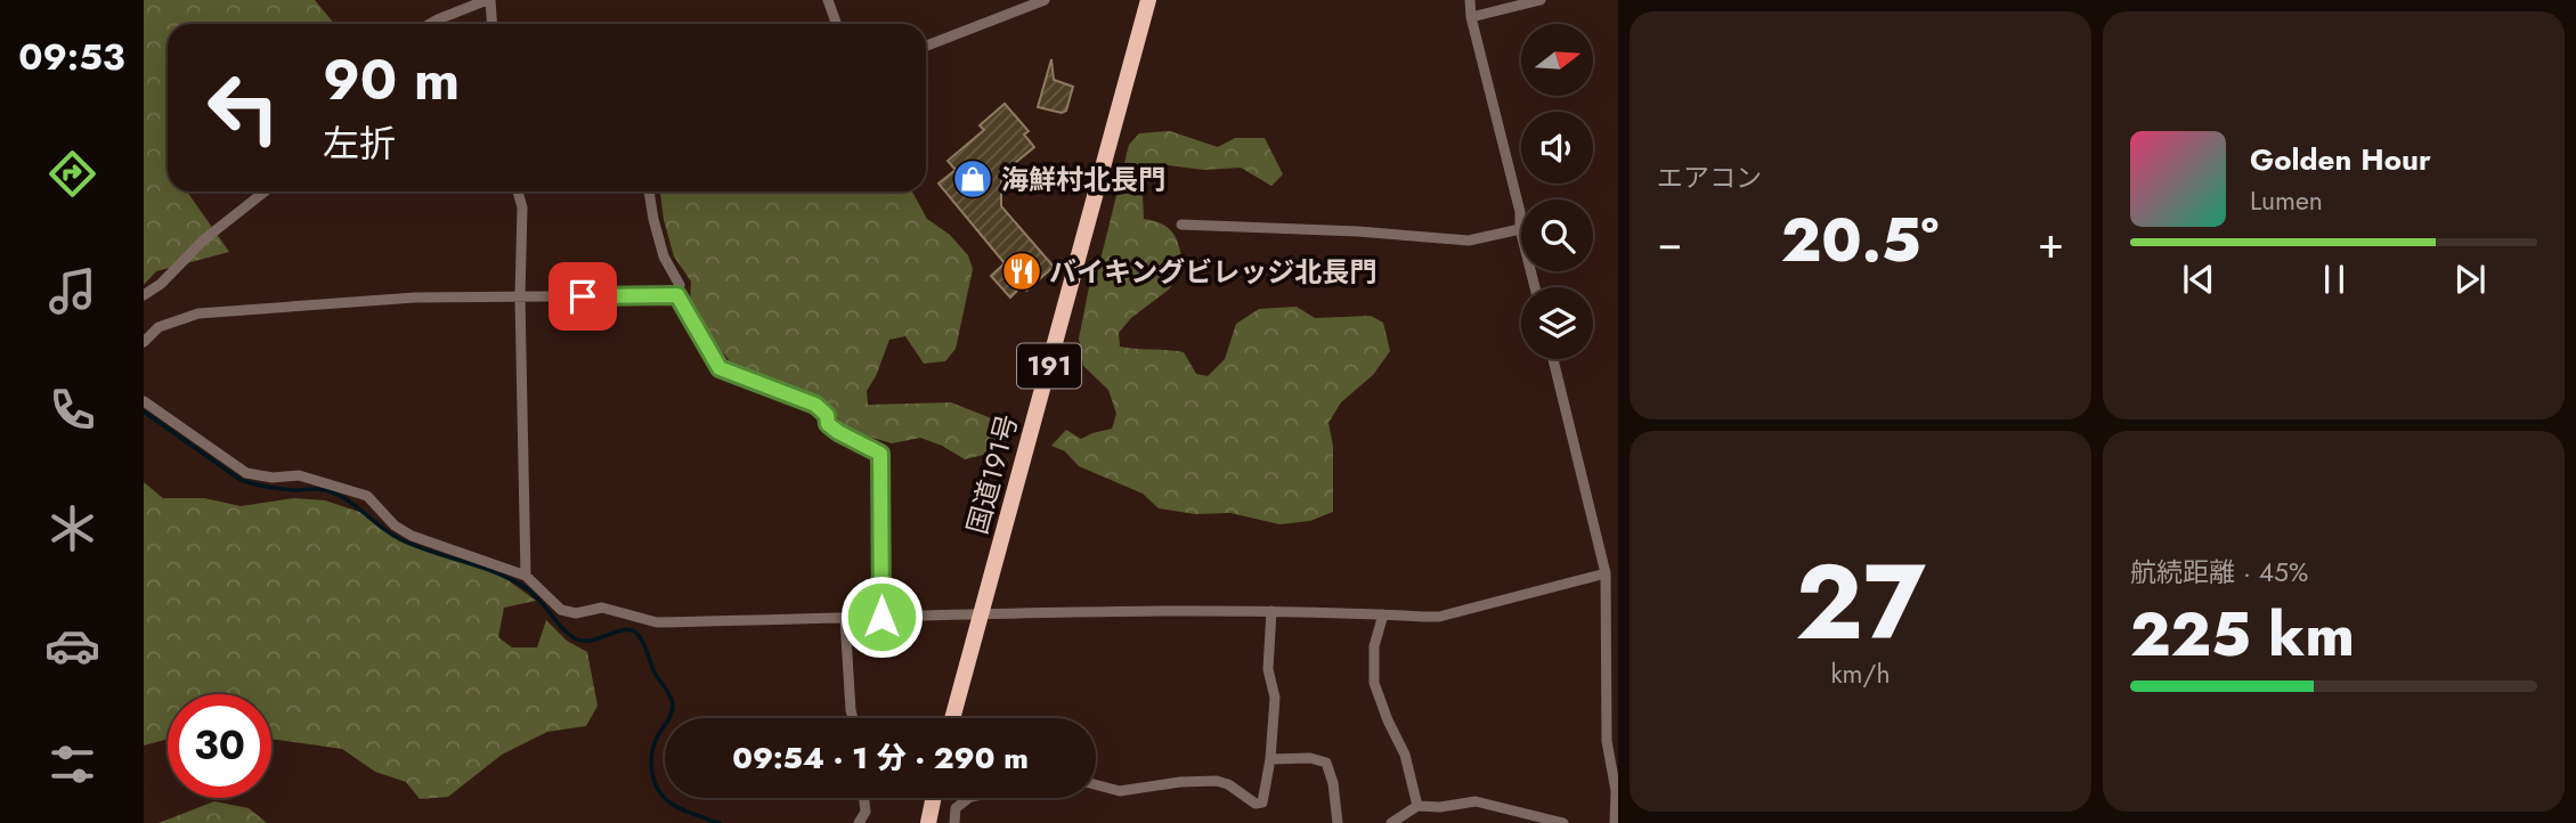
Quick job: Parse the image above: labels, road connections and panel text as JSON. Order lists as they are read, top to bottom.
{
  "streets": {
    "highway": ["191", "国道191号"]
  },
  "places": {
    "shop": ["海鮮村北長門"],
    "restaurant": ["バイキングビレッジ北長門"]
  },
  "north": "right",
  "page": {
    "tabs": "09:53",
    "tile": [
      "エアコン",
      ["27", "km/h"],
      ["航続距離 · 45%", "225 km"]
    ],
    "turn": ["90 m", "左折"],
    "song": ["Golden Hour", "Lumen"],
    "heat": ["−", "20.5°", "+"],
    "limit": "30",
    "trip": "09:54 · 1 分 · 290 m"
  }
}
